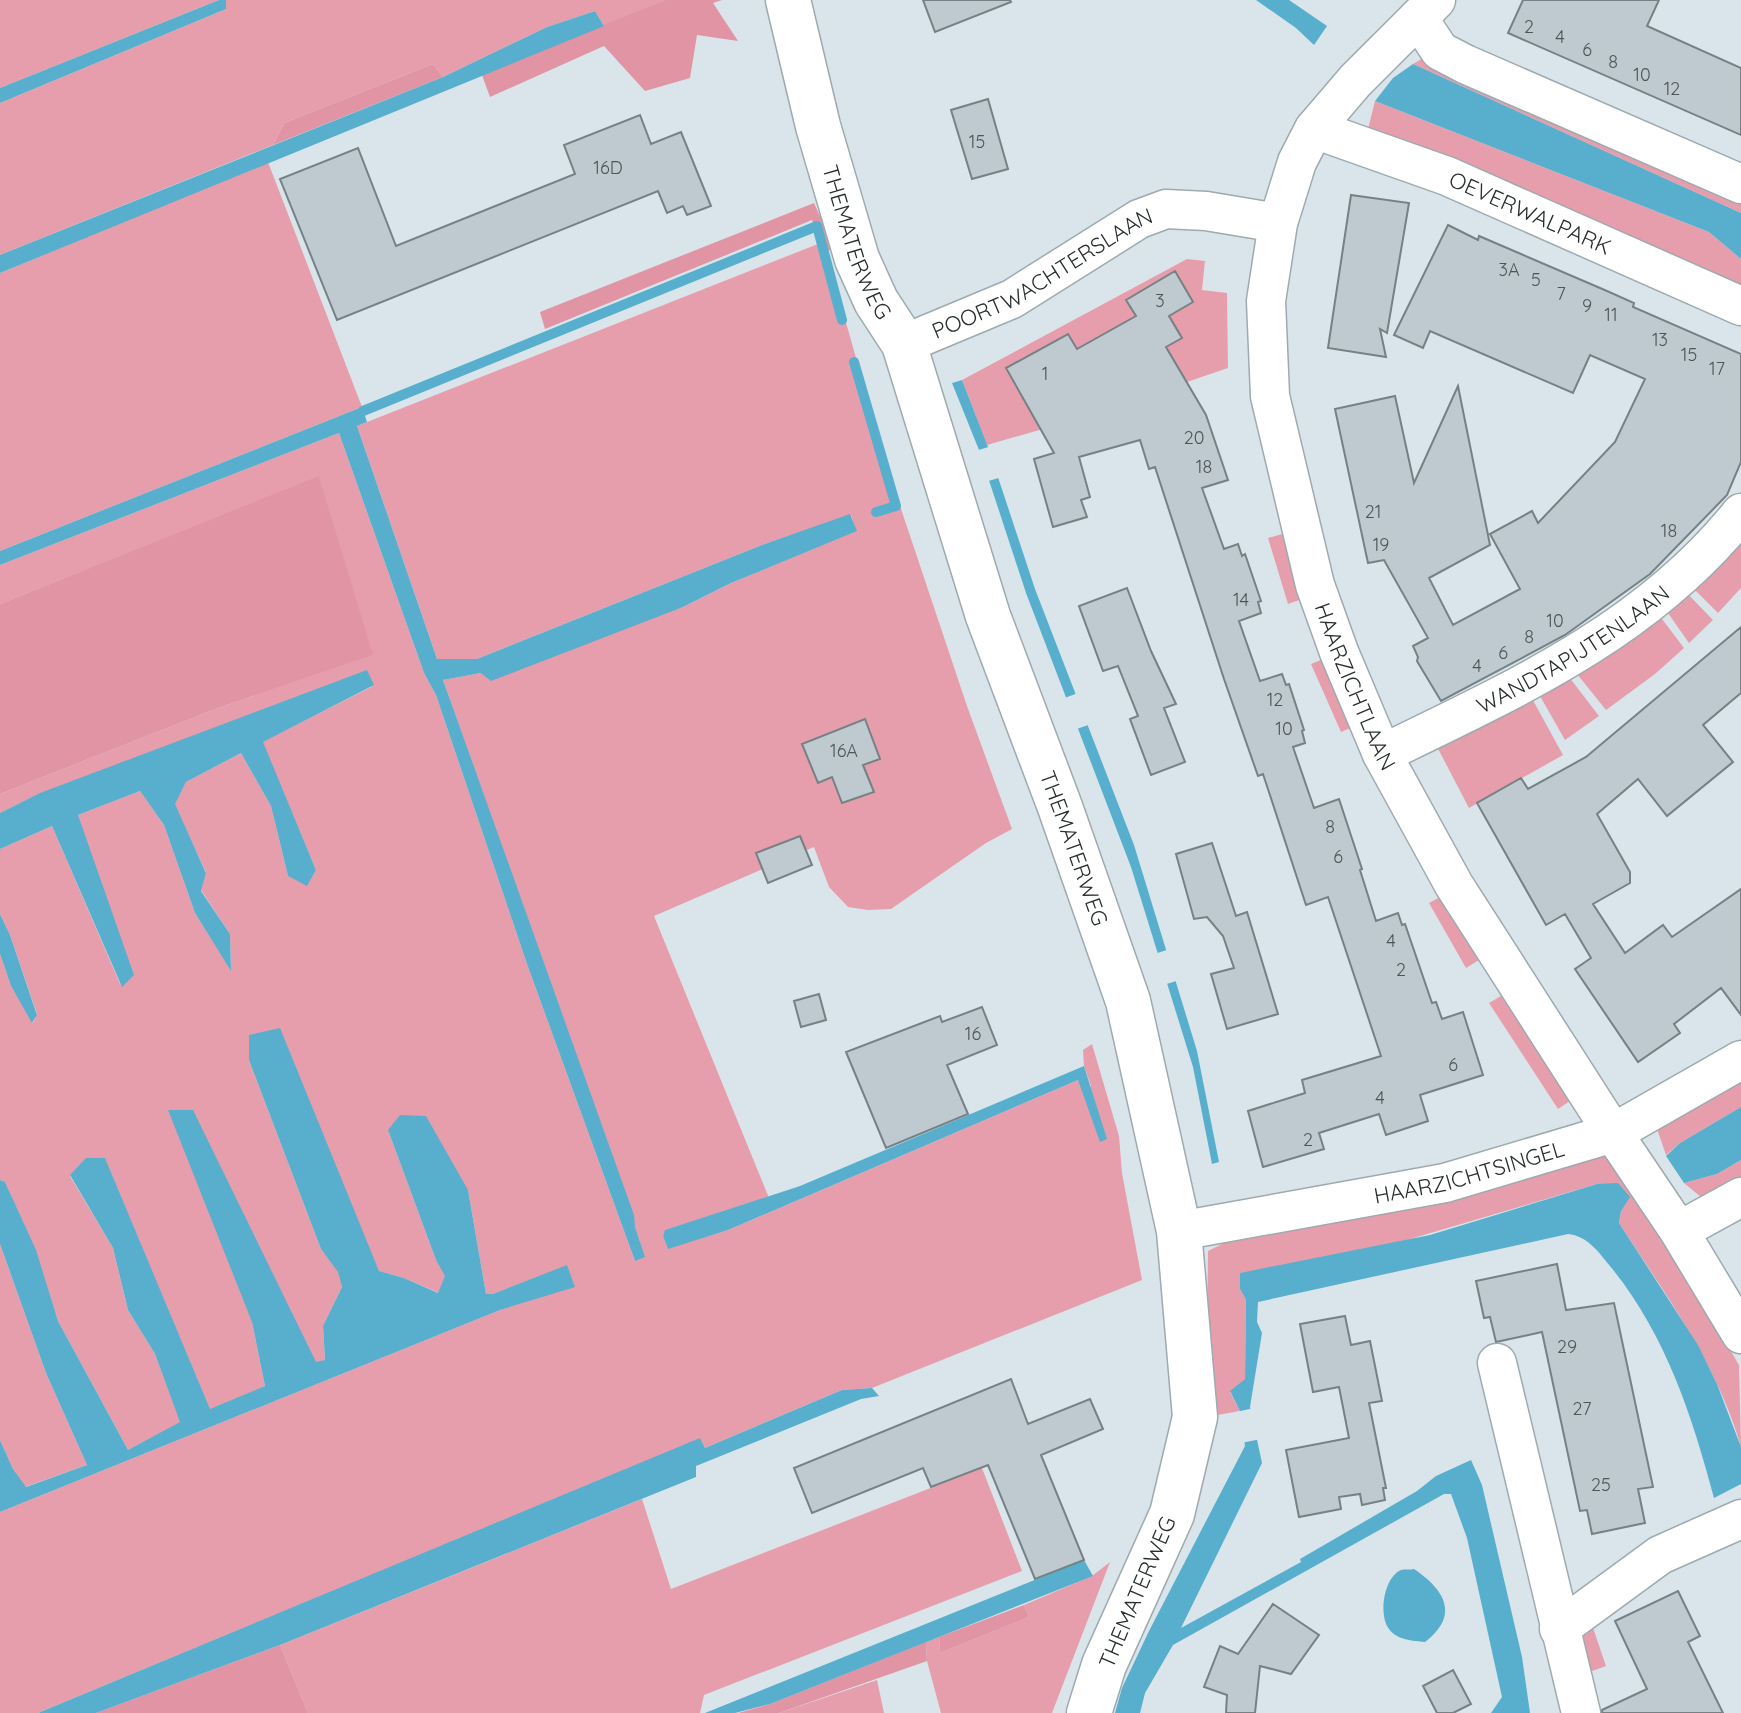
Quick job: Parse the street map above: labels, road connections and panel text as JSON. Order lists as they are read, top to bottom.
{
  "streets": {
    "street": [
      "OEVERWALPARK",
      "THEMATERWEG",
      "POORTWACHTERSLAAN",
      "WANDTAPIJTENLAAN",
      "HAARZICHTLAAN",
      "HAARZICHTSINGEL"
    ]
  },
  "crossings": [
    ["OEVERWALPARK", "HAARZICHTLAAN"],
    ["THEMATERWEG", "POORTWACHTERSLAAN"],
    ["THEMATERWEG", "HAARZICHTSINGEL"],
    ["POORTWACHTERSLAAN", "HAARZICHTLAAN"],
    ["WANDTAPIJTENLAAN", "HAARZICHTLAAN"],
    ["HAARZICHTLAAN", "HAARZICHTSINGEL"]
  ],
  "house_numbers": [
    "2",
    "4",
    "6",
    "8",
    "10",
    "12",
    "15",
    "16D",
    "3A",
    "5",
    "7",
    "3",
    "9",
    "11",
    "13",
    "15",
    "17",
    "1",
    "20",
    "18",
    "21",
    "18",
    "19",
    "14",
    "10",
    "8",
    "6",
    "4",
    "12",
    "10",
    "16A",
    "8",
    "6",
    "4",
    "2",
    "16",
    "6",
    "4",
    "2",
    "29",
    "27",
    "25"
  ]
}
